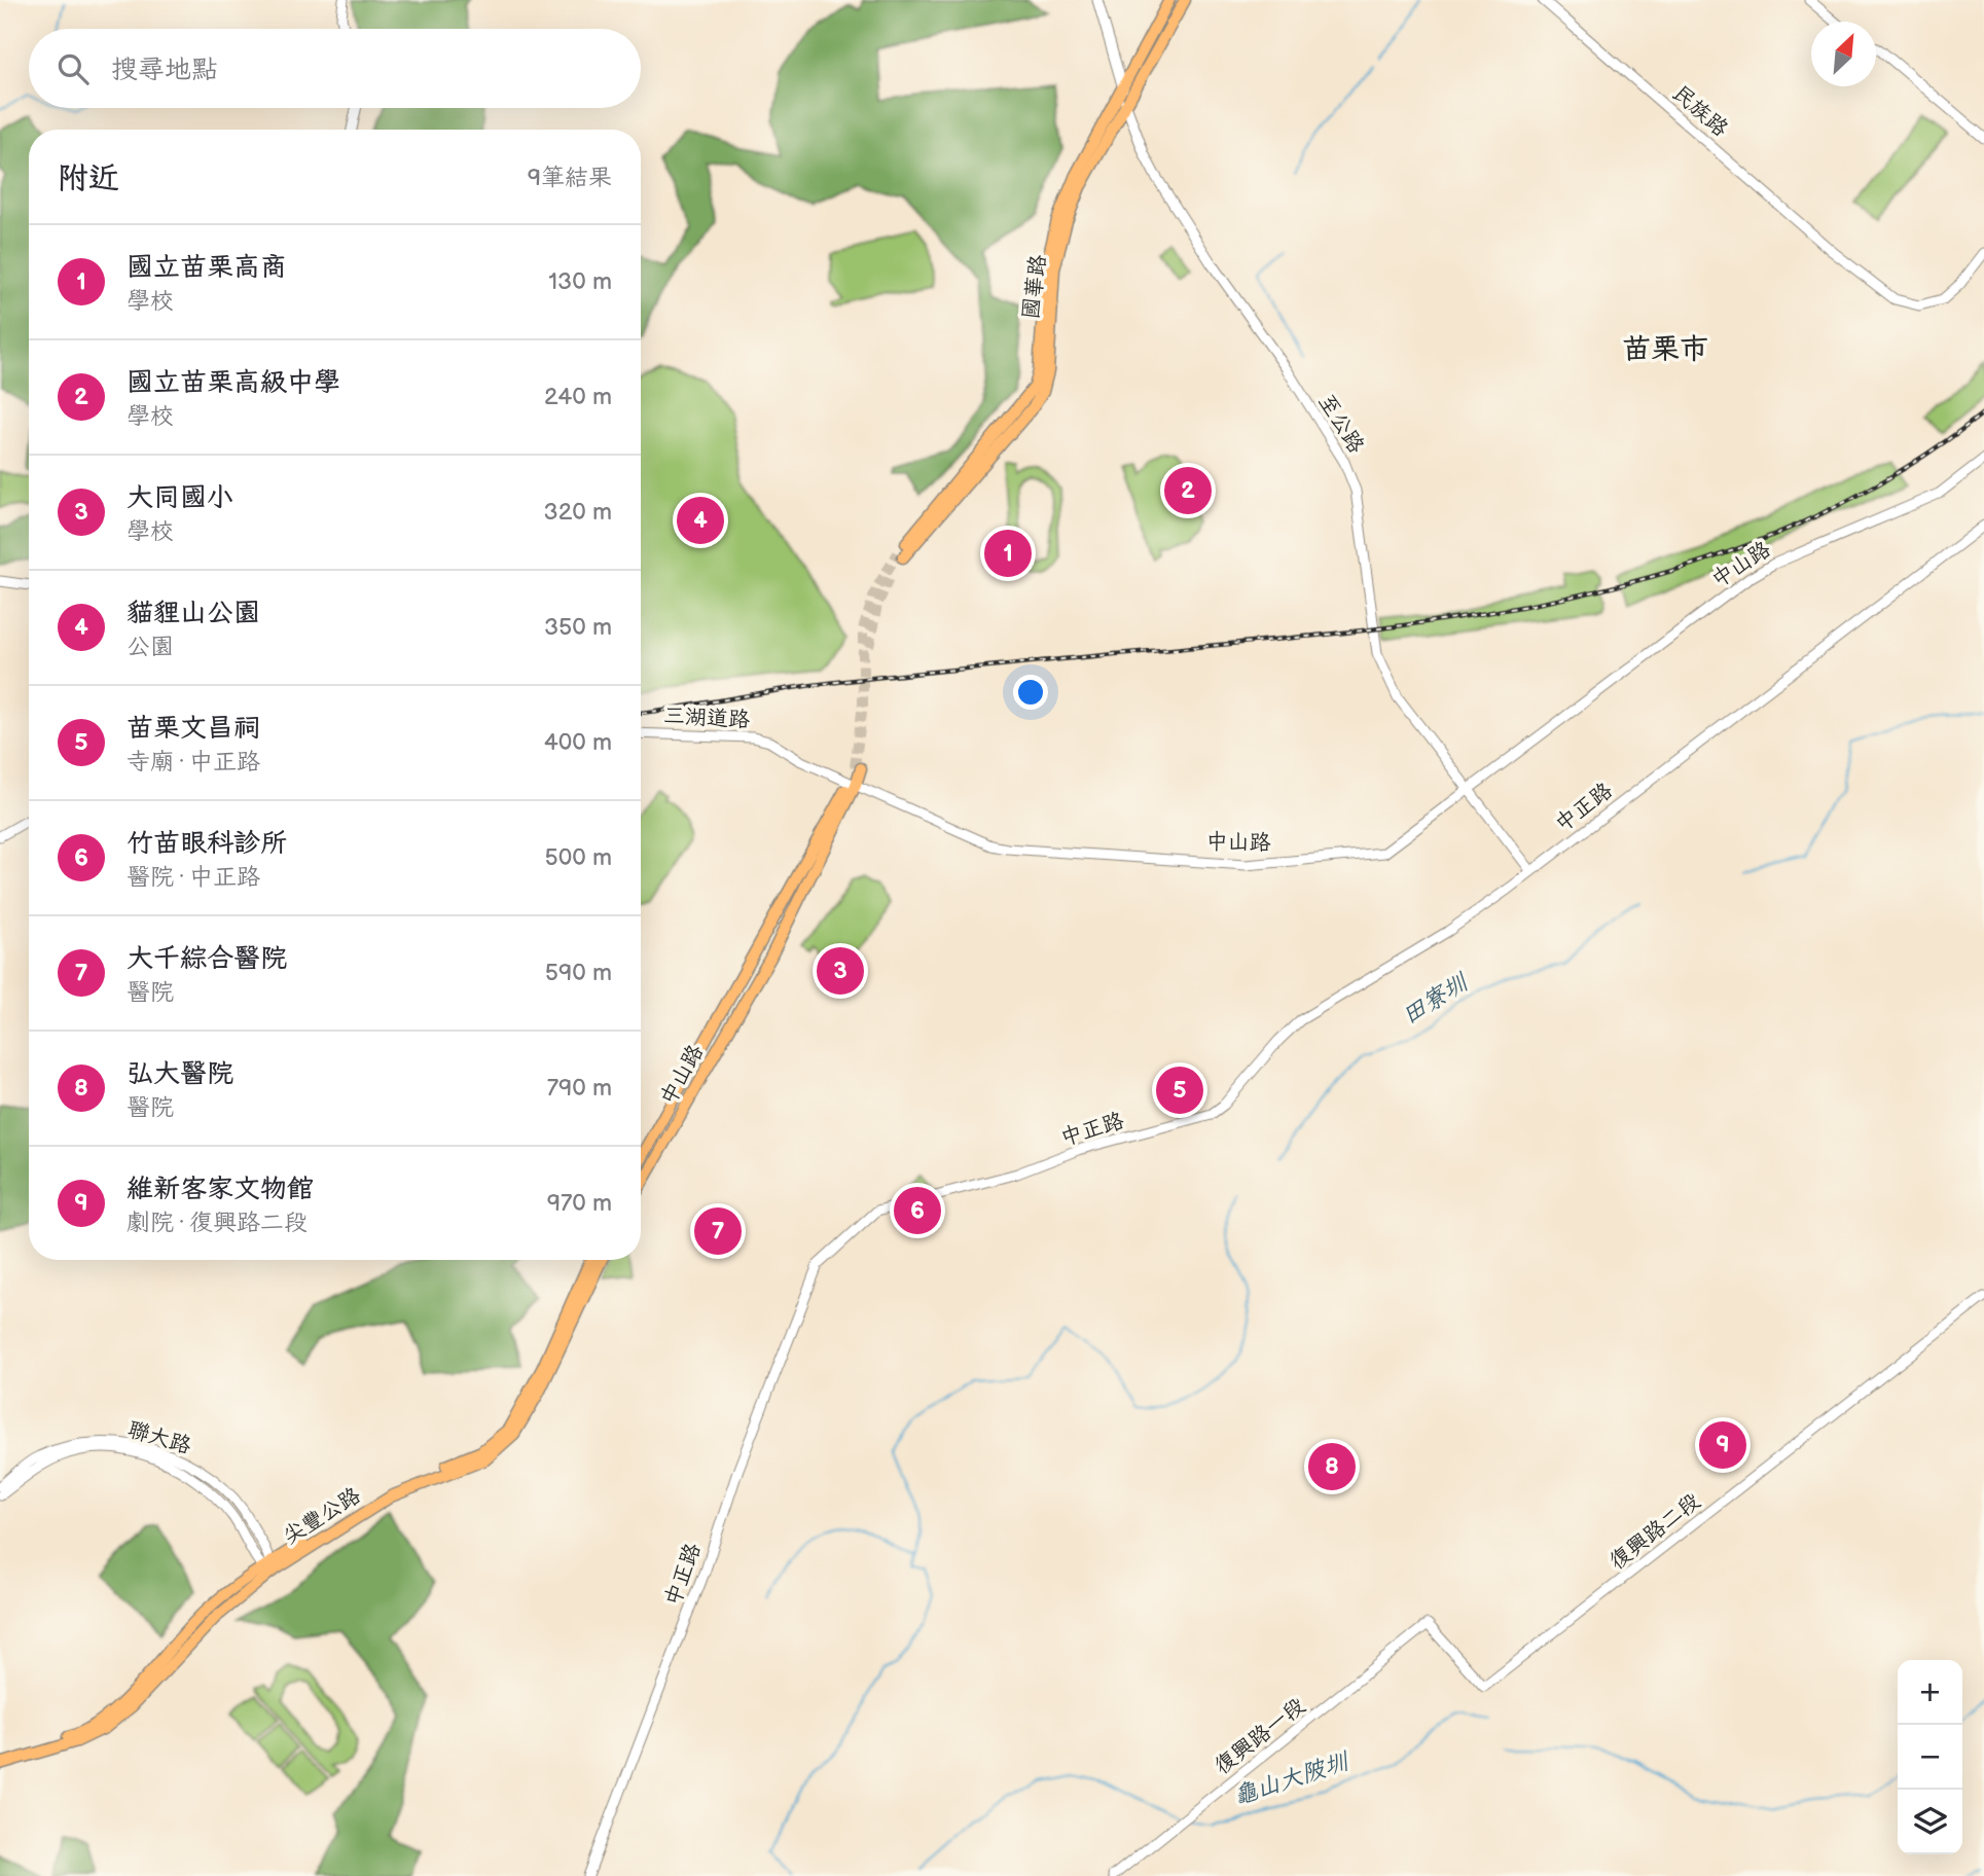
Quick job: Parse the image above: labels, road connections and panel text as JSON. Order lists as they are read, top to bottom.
{
  "streets": {
    "main road": ["國華路", "中山路", "尖豐公路"],
    "street": [
      "民族路",
      "至公路",
      "三湖道路",
      "中正路",
      "聯大路",
      "復興路二段",
      "復興路一段"
    ]
  },
  "crossings": [
    ["國華路", "至公路"],
    ["至公路", "中山路"],
    ["至公路", "中正路"],
    ["中山路", "三湖道路"],
    ["聯大路", "尖豐公路"],
    ["復興路二段", "復興路一段"]
  ],
  "districts": ["苗栗市"],
  "water": ["田寮圳", "龜山大陂圳"],
  "north": "top right",
  "page": {
    "search": "搜尋地點",
    "heading": ["附近", "9筆結果"],
    "list": [
      {
        "mark": "1",
        "name": "國立苗栗高商",
        "note": "學校",
        "value": "130 m"
      },
      {
        "mark": "2",
        "name": "國立苗栗高級中學",
        "note": "學校",
        "value": "240 m"
      },
      {
        "mark": "3",
        "name": "大同國小",
        "note": "學校",
        "value": "320 m"
      },
      {
        "mark": "4",
        "name": "貓貍山公園",
        "note": "公園",
        "value": "350 m"
      },
      {
        "mark": "5",
        "name": "苗栗文昌祠",
        "note": "寺廟 · 中正路",
        "value": "400 m"
      },
      {
        "mark": "6",
        "name": "竹苗眼科診所",
        "note": "醫院 · 中正路",
        "value": "500 m"
      },
      {
        "mark": "7",
        "name": "大千綜合醫院",
        "note": "醫院",
        "value": "590 m"
      },
      {
        "mark": "8",
        "name": "弘大醫院",
        "note": "醫院",
        "value": "790 m"
      },
      {
        "mark": "9",
        "name": "維新客家文物館",
        "note": "劇院 · 復興路二段",
        "value": "970 m"
      }
    ],
    "pins": [
      "2",
      "4",
      "1",
      "3",
      "5",
      "6",
      "7",
      "9",
      "8"
    ],
    "map_buttons": ["+", "−"]
  }
}
